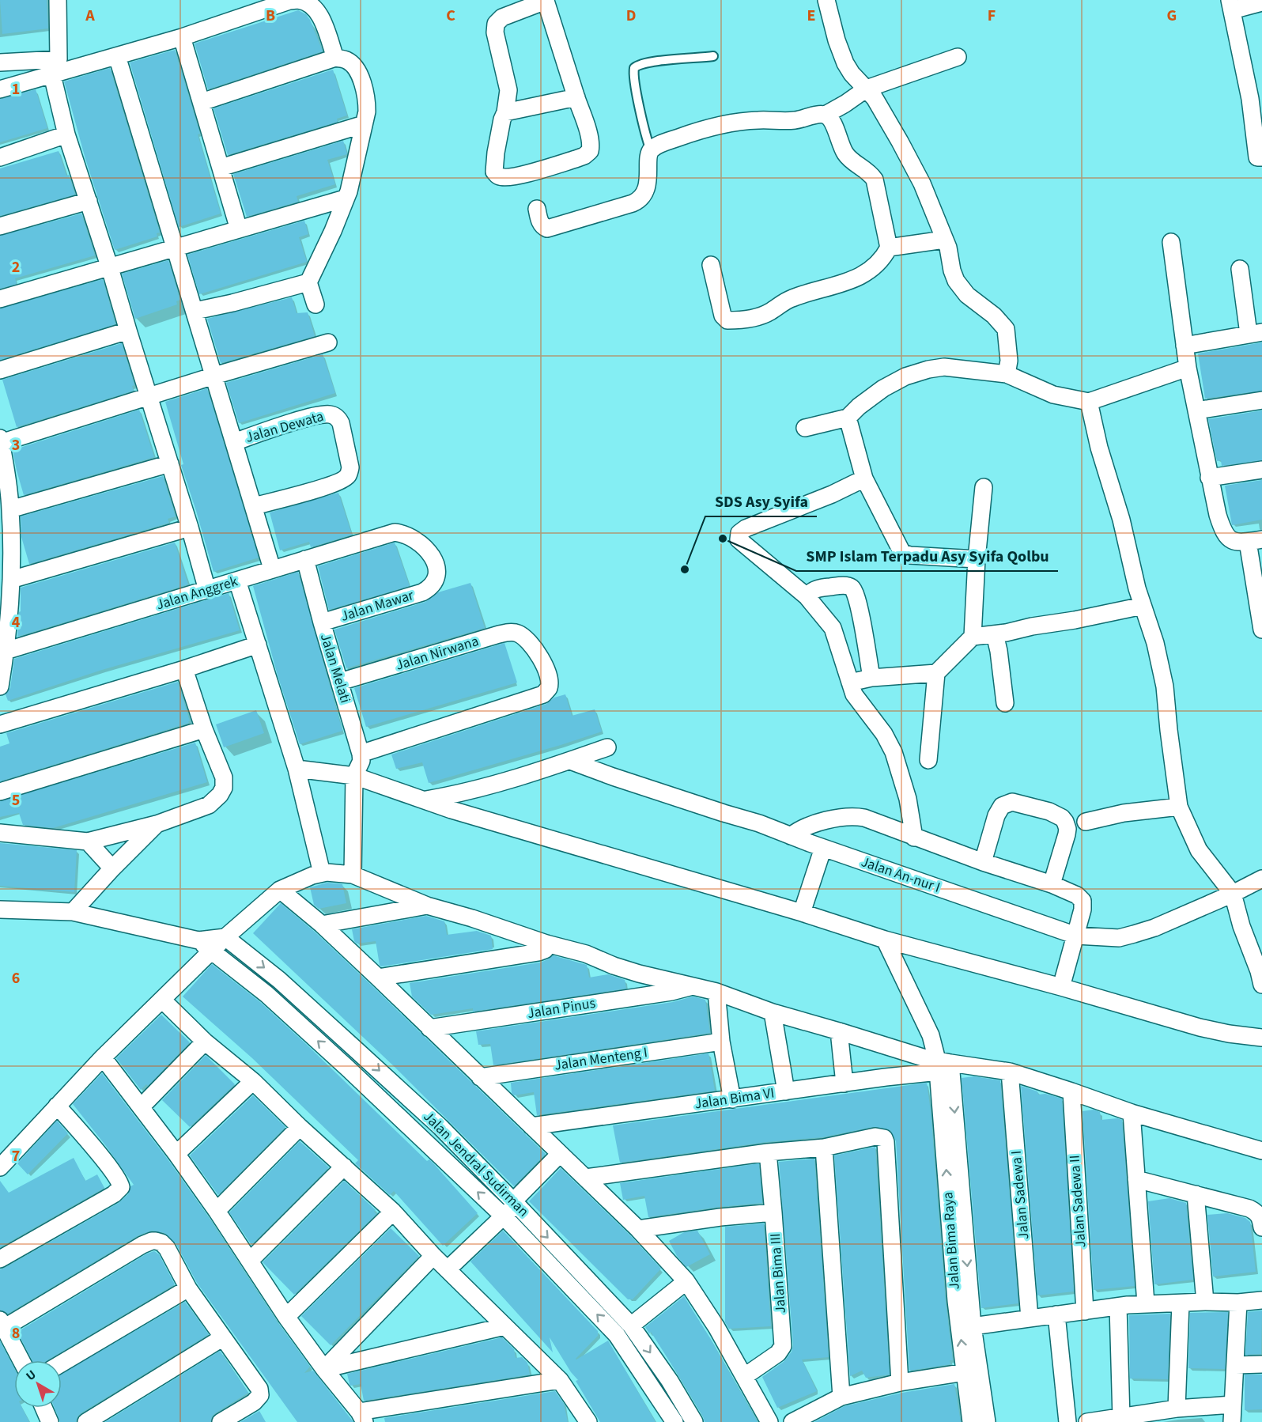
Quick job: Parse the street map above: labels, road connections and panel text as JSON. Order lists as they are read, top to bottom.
{
  "streets": {
    "street": [
      "Jalan Dewata",
      "Jalan Anggrek",
      "Jalan Mawar",
      "Jalan Nirwana",
      "Jalan Melati",
      "Jalan An-nur I",
      "Jalan Pinus",
      "Jalan Menteng I",
      "Jalan Bima VI",
      "Jalan Jendral Sudirman",
      "Jalan Sadewa I",
      "Jalan Sadewa II",
      "Jalan Bima Raya",
      "Jalan Bima III"
    ]
  },
  "crossings": [
    ["Jalan Anggrek", "Jalan Mawar"],
    ["Jalan Anggrek", "Jalan Melati"],
    ["Jalan Mawar", "Jalan Melati"],
    ["Jalan Nirwana", "Jalan Melati"],
    ["Jalan Bima VI", "Jalan Bima Raya"]
  ],
  "places": ["SMP Islam Terpadu Asy Syifa Qolbu", "SDS Asy Syifa"],
  "north": "top left",
  "grid": {
    "columns": [
      "A",
      "B",
      "C",
      "D",
      "E",
      "F",
      "G"
    ],
    "rows": [
      "1",
      "2",
      "3",
      "4",
      "5",
      "6",
      "7",
      "8"
    ]
  }
}
